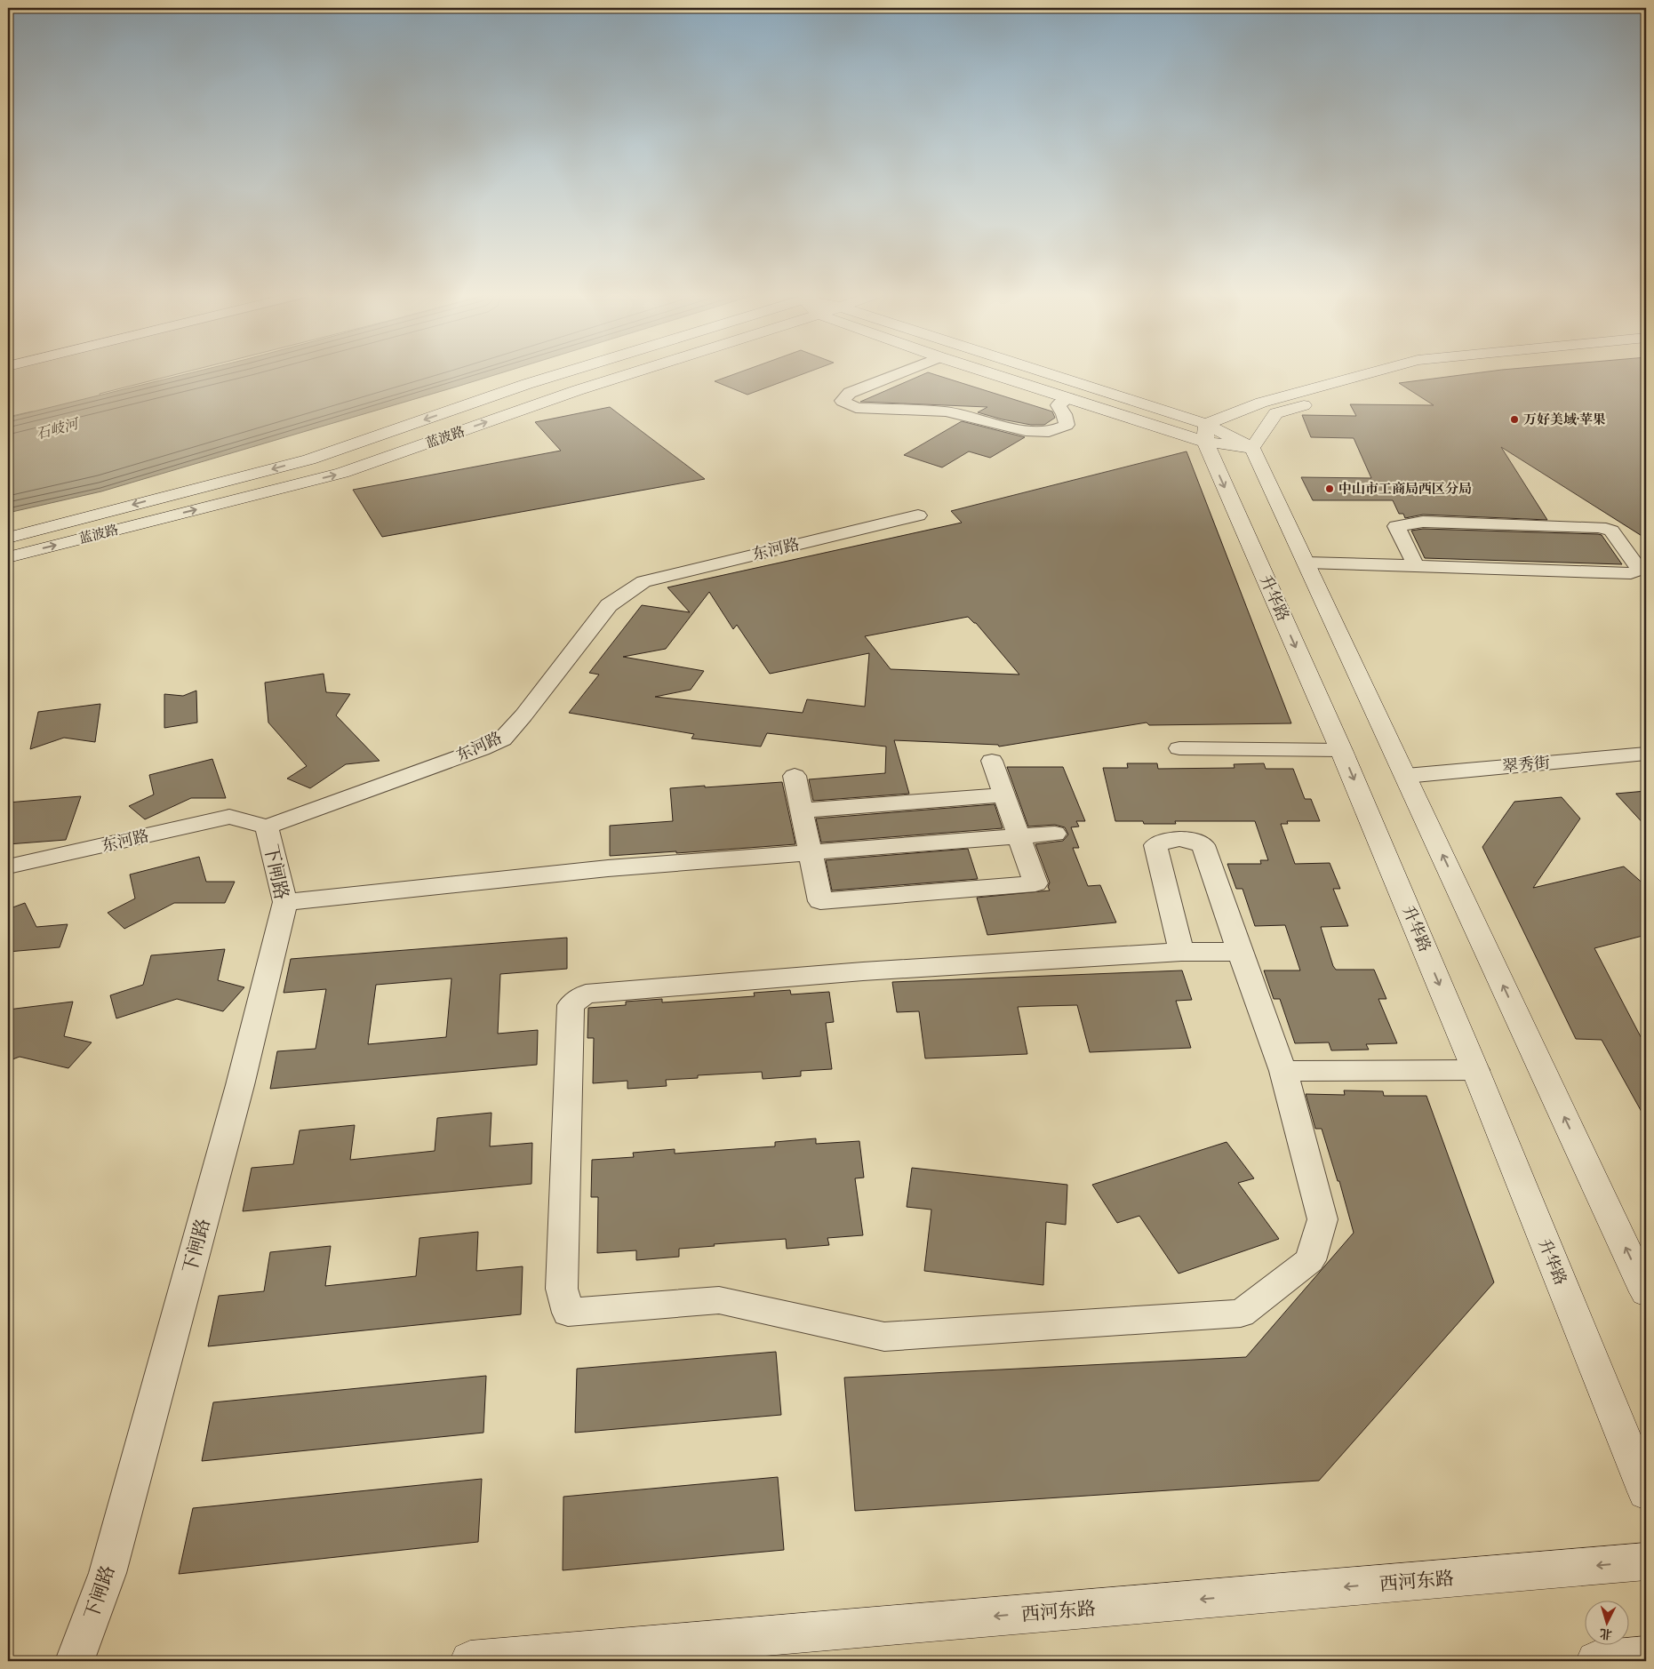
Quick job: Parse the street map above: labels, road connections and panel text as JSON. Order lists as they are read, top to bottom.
{
  "streets": {
    "street": [
      "蓝波路",
      "东河路",
      "升华路",
      "翠秀街",
      "下闸路",
      "西河东路"
    ]
  },
  "crossings": [
    ["东河路", "下闸路"]
  ],
  "one_way": ["西河东路"],
  "water": ["石岐河"],
  "places": ["万好美域·苹果", "中山市工商局西区分局"],
  "north": "bottom"
}
